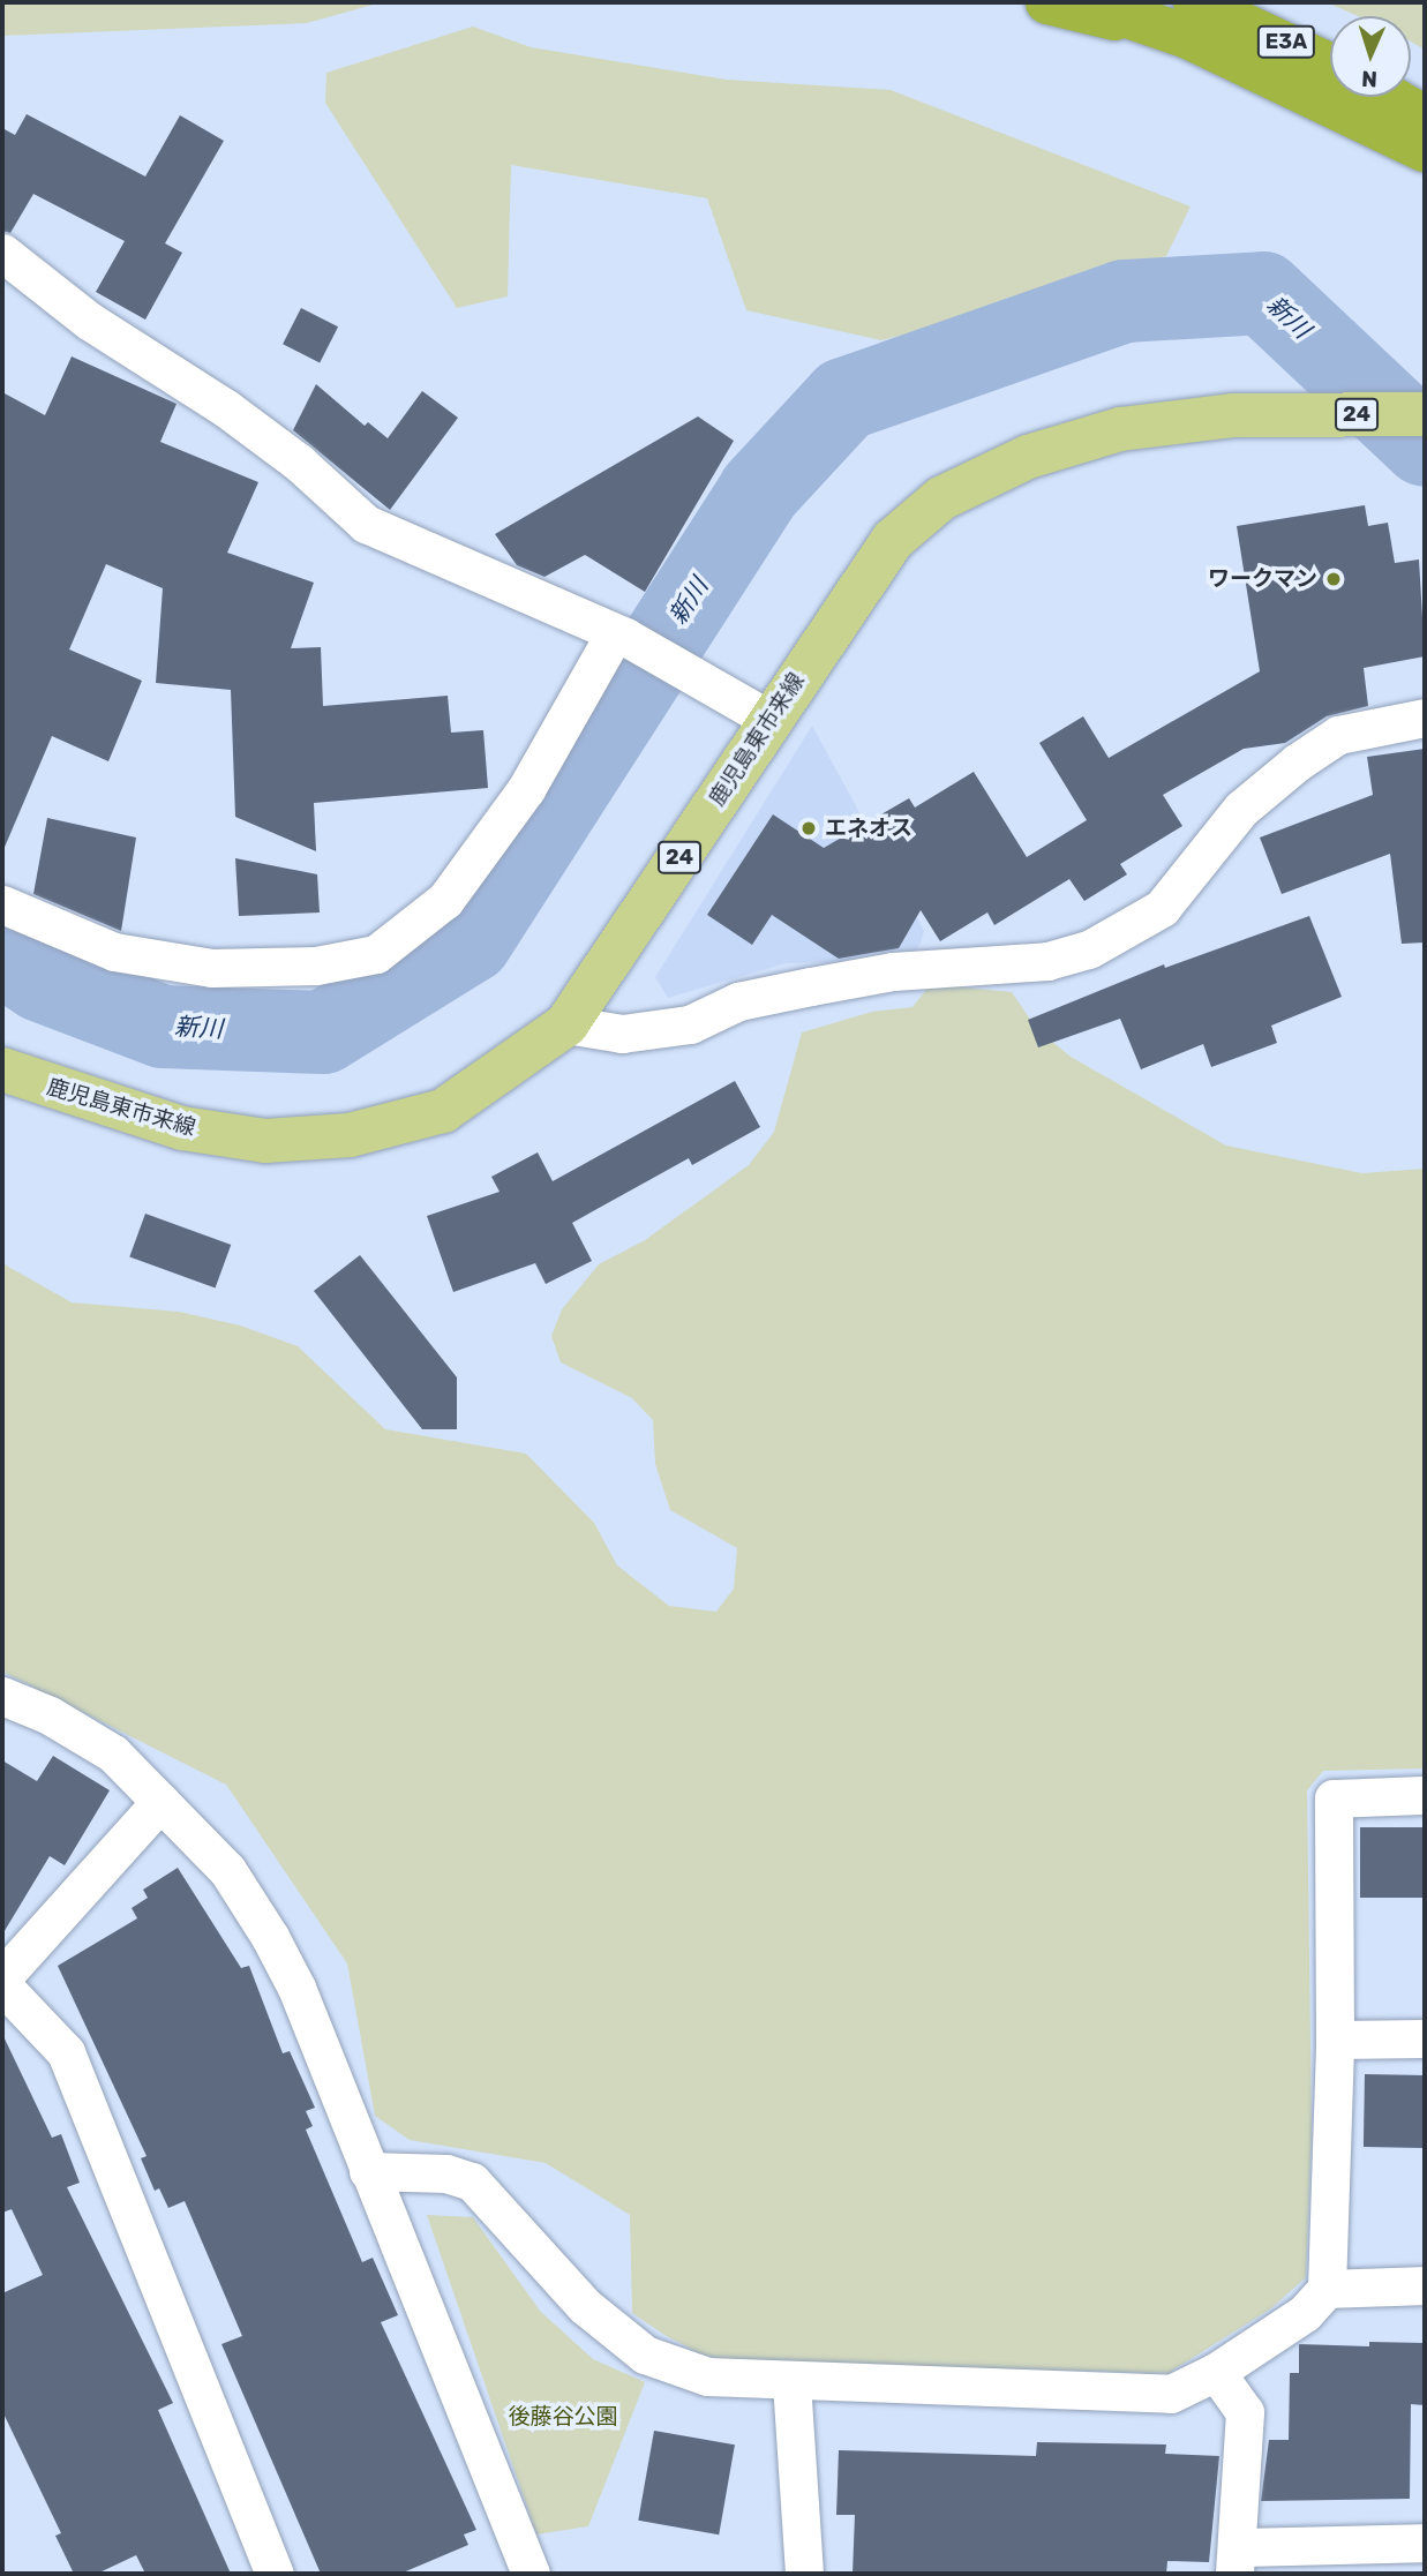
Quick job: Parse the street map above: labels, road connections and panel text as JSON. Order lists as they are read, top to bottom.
{
  "streets": {
    "highway": ["E3A"],
    "main road": ["24", "鹿児島東市来線"]
  },
  "water": ["新川"],
  "parks": ["後藤谷公園"],
  "places": ["ワークマン", "エネオス"],
  "north": "bottom"
}
